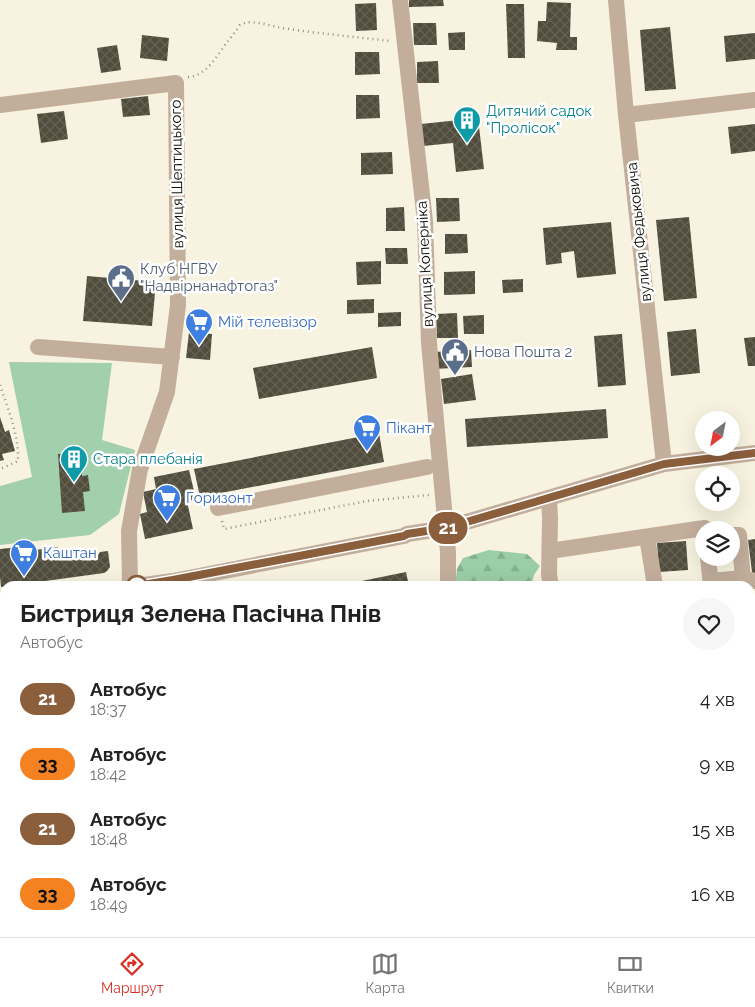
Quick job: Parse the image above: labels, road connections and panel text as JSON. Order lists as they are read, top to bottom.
{
  "streets": {
    "street": ["вулиця Шептицького", "вулиця Федьковича", "вулиця Коперніка"]
  },
  "places": {
    "building": ["Дитячий садок \"Пролісок\"", "Стара плебанія"],
    "public building": ["Клуб НГВУ \"Надвірнанафтогаз\"", "Нова Пошта 2"],
    "supermarket": [
      "Мій телевізор",
      "Пікант",
      "Горизонт",
      "Каштан"
    ]
  },
  "lines": ["bus line 21"],
  "north": "bottom left",
  "page": {
    "on_map": "21",
    "heading": ["Бистриця Зелена Пасічна Пнів", "Автобус"],
    "list": [
      {
        "mark": "21",
        "name": "Автобус",
        "note": "18:37",
        "value": "4 хв"
      },
      {
        "mark": "33",
        "name": "Автобус",
        "note": "18:42",
        "value": "9 хв"
      },
      {
        "mark": "21",
        "name": "Автобус",
        "note": "18:48",
        "value": "15 хв"
      },
      {
        "mark": "33",
        "name": "Автобус",
        "note": "18:49",
        "value": "16 хв"
      }
    ],
    "tabs": ["Маршрут", "Карта", "Квитки"]
  }
}
